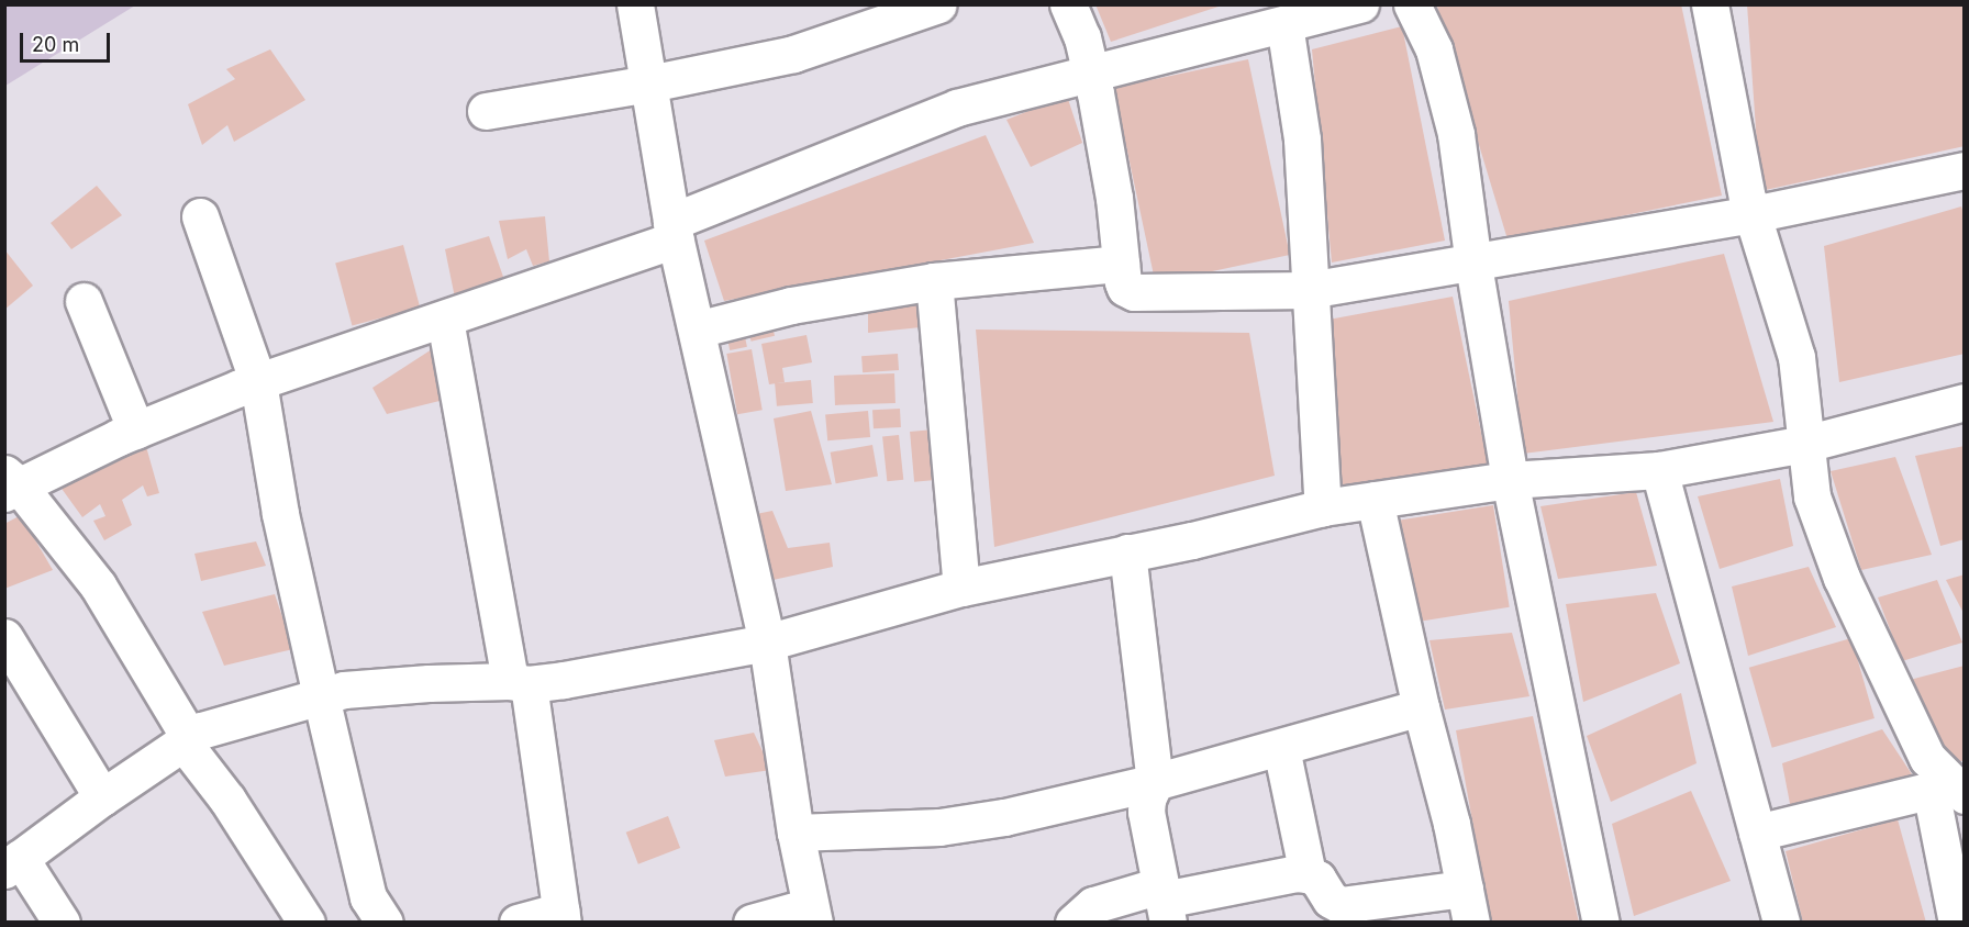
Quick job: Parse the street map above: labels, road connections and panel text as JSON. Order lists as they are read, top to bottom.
{
  "scale_bar": "20 m"
}
